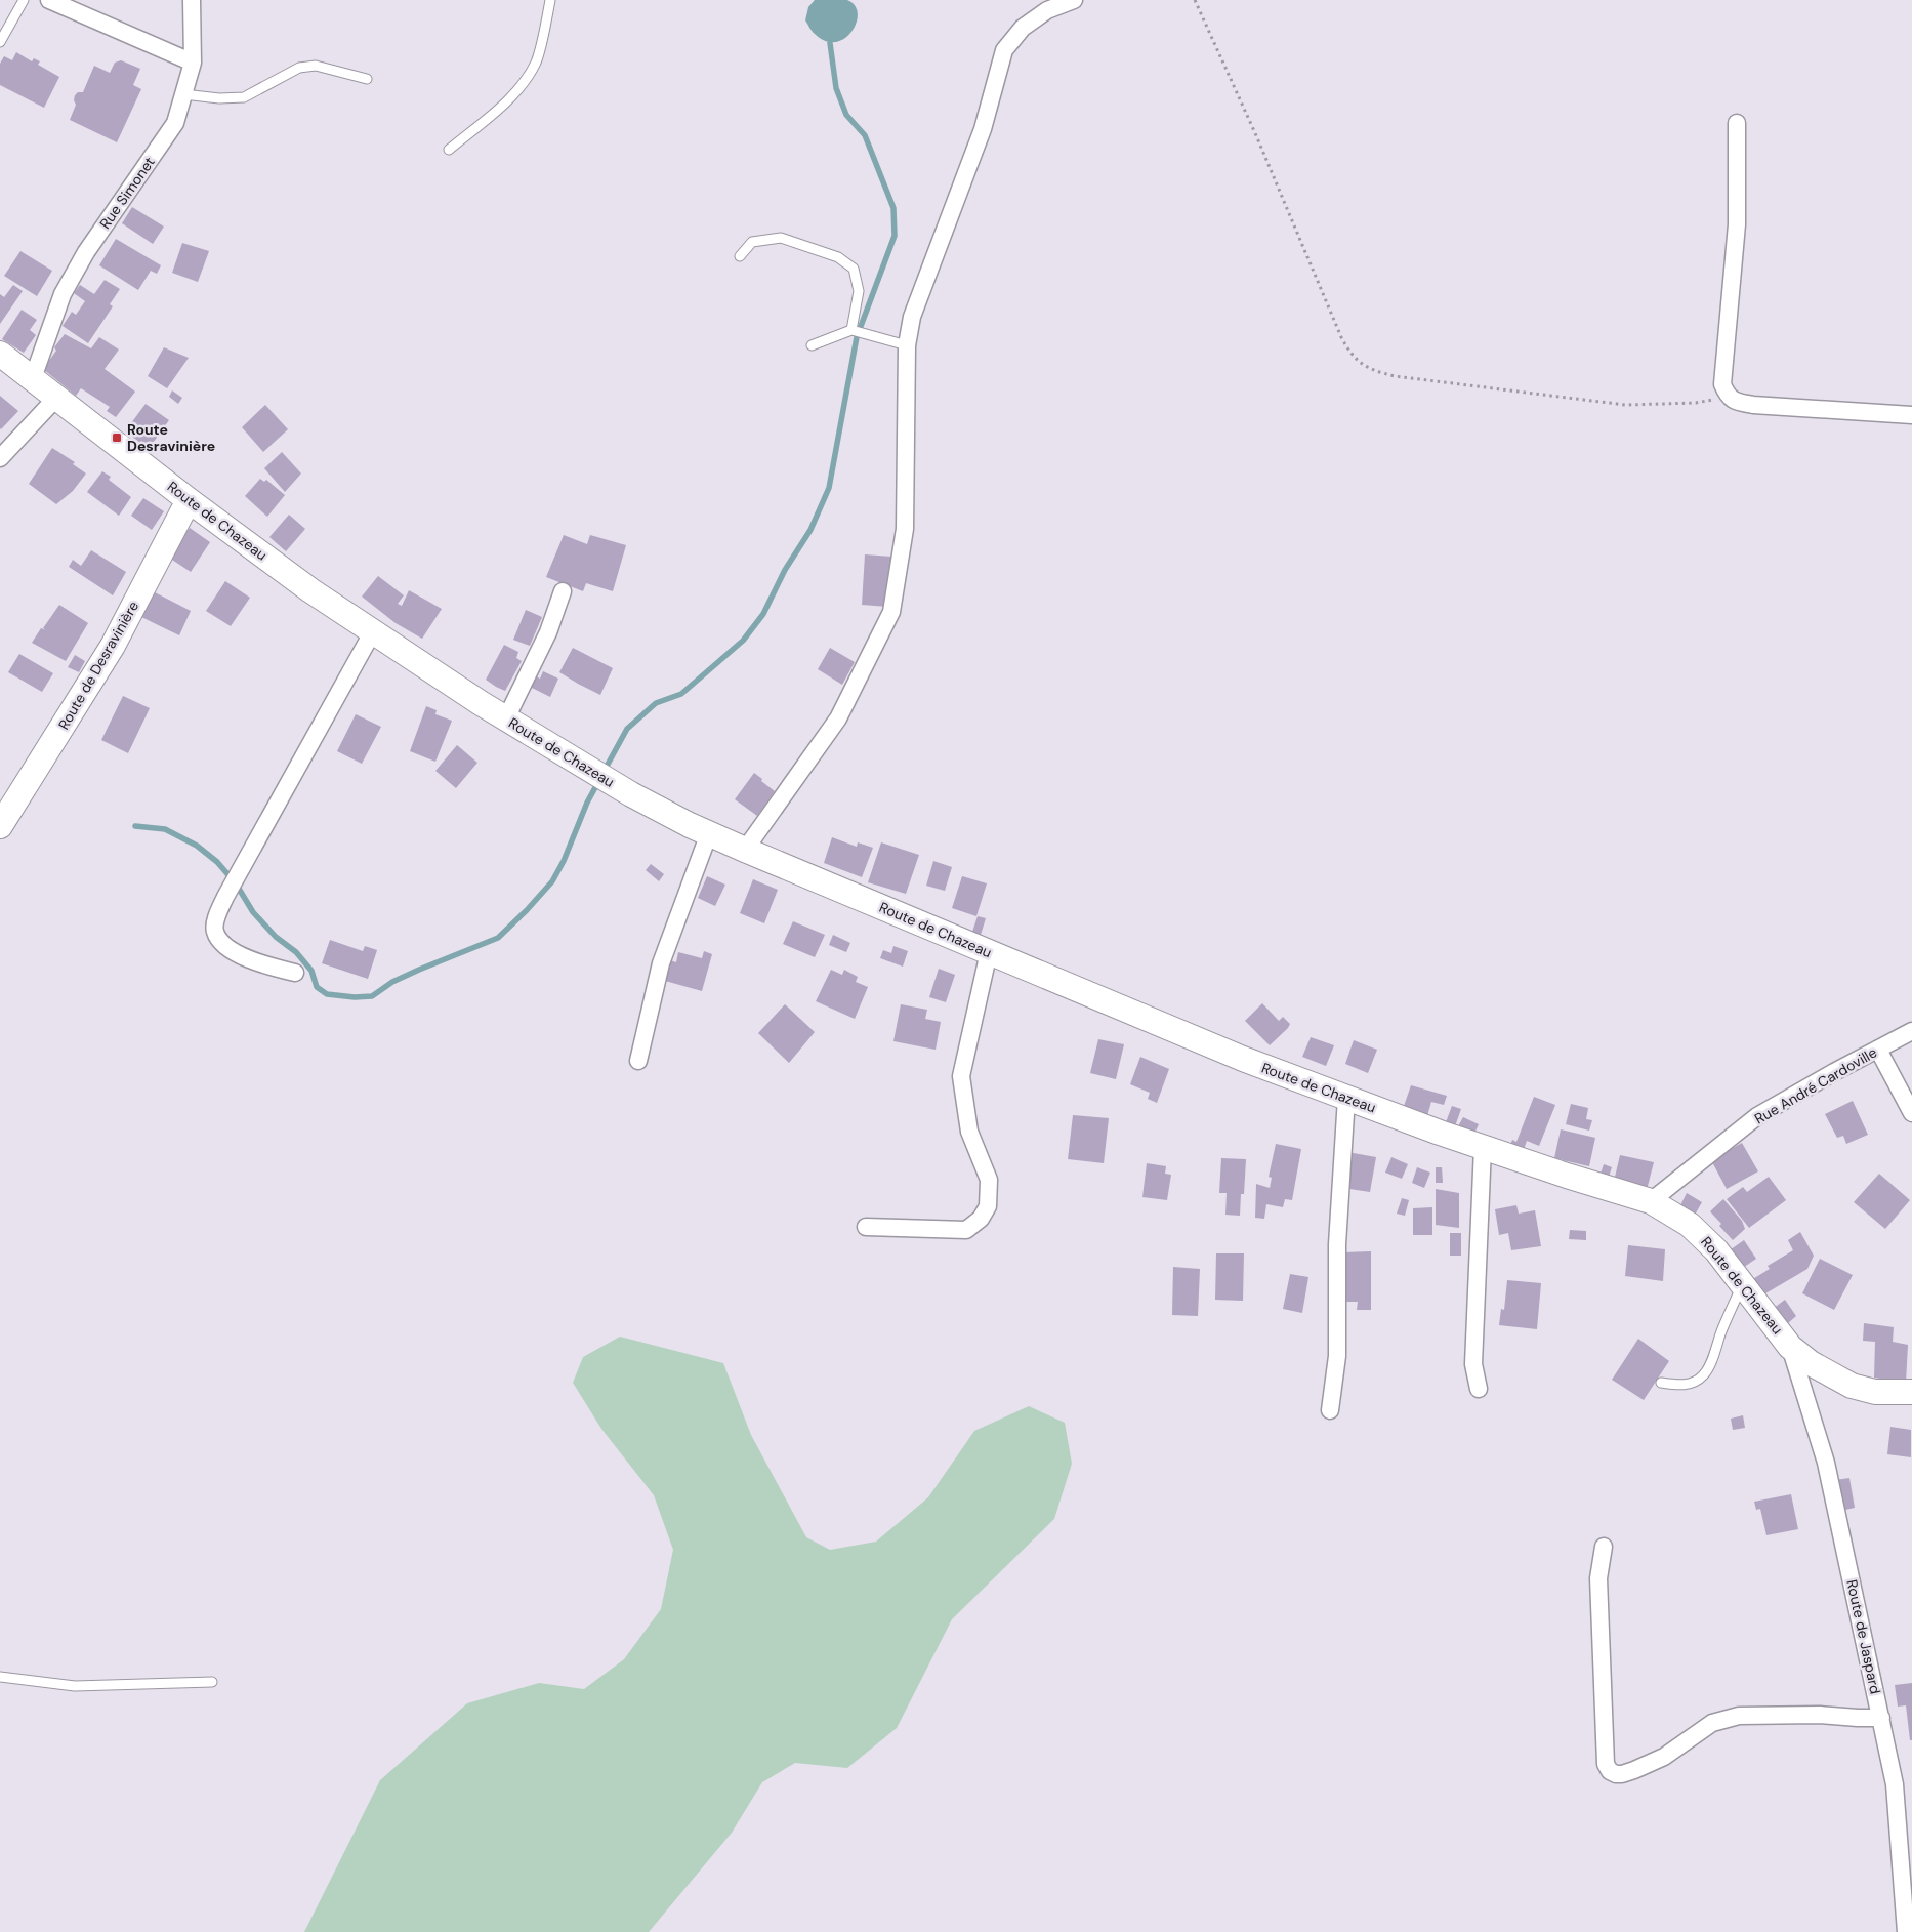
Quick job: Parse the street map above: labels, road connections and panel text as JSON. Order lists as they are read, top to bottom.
{
  "streets": {
    "main road": ["Route de Chazeau", "Route de Desravinière"],
    "street": ["Rue Simonet", "Rue André Cardoville", "Route de Jaspard"]
  },
  "crossings": [
    ["Rue Simonet", "Route de Chazeau"],
    ["Route de Chazeau", "Route de Desravinière"],
    ["Route de Chazeau", "Rue André Cardoville"],
    ["Route de Chazeau", "Route de Jaspard"]
  ],
  "places": {
    "transit": ["Route Desravinière"]
  }
}
